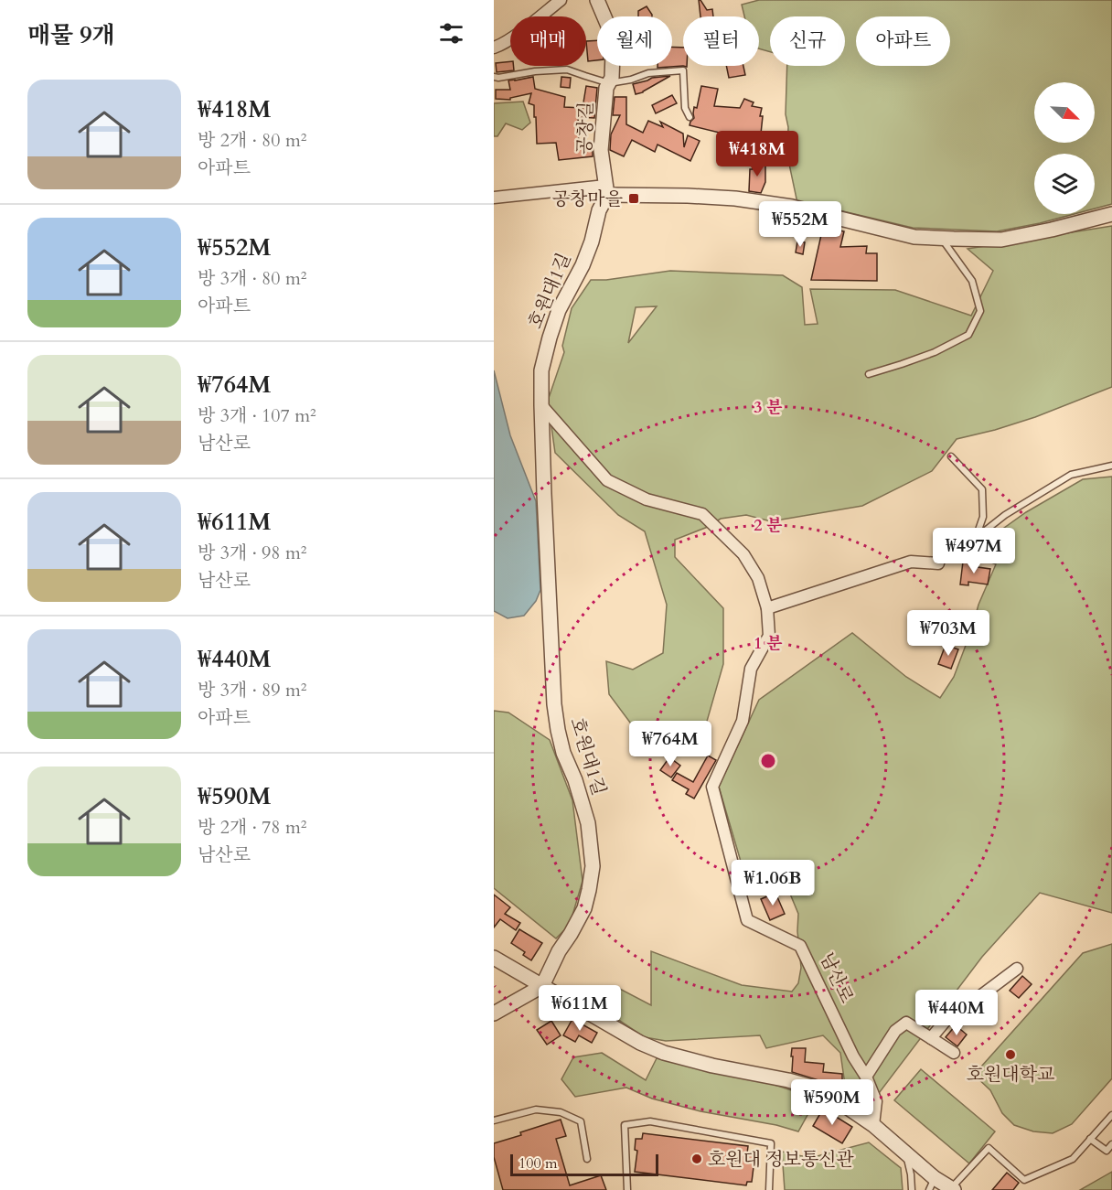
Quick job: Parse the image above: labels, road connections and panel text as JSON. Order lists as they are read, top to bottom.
{
  "streets": {
    "street": ["공창길", "호원대1길", "남산로"]
  },
  "crossings": [
    ["공창길", "호원대1길"]
  ],
  "places": {
    "transit": ["공창마을"],
    "other": ["호원대학교", "호원대 정보통신관"]
  },
  "scale_bar": "100 m",
  "north": "bottom right",
  "page": {
    "heading": "매물 9개",
    "chip": [
      "매매",
      "월세",
      "필터",
      "신규",
      "아파트"
    ],
    "list": [
      {
        "name": "₩418M",
        "note": "방 2개 · 80 m² · 아파트"
      },
      {
        "name": "₩552M",
        "note": "방 3개 · 80 m² · 아파트"
      },
      {
        "name": "₩764M",
        "note": "방 3개 · 107 m² · 남산로"
      },
      {
        "name": "₩611M",
        "note": "방 3개 · 98 m² · 남산로"
      },
      {
        "name": "₩440M",
        "note": "방 3개 · 89 m² · 아파트"
      },
      {
        "name": "₩590M",
        "note": "방 2개 · 78 m² · 남산로"
      }
    ],
    "price": [
      "₩418M",
      "₩552M",
      "₩497M",
      "₩703M",
      "₩764M",
      "₩1.06B",
      "₩611M",
      "₩440M",
      "₩590M"
    ],
    "scale": "100 m"
  },
  "rings": ["3 분", "2 분", "1 분"]
}
